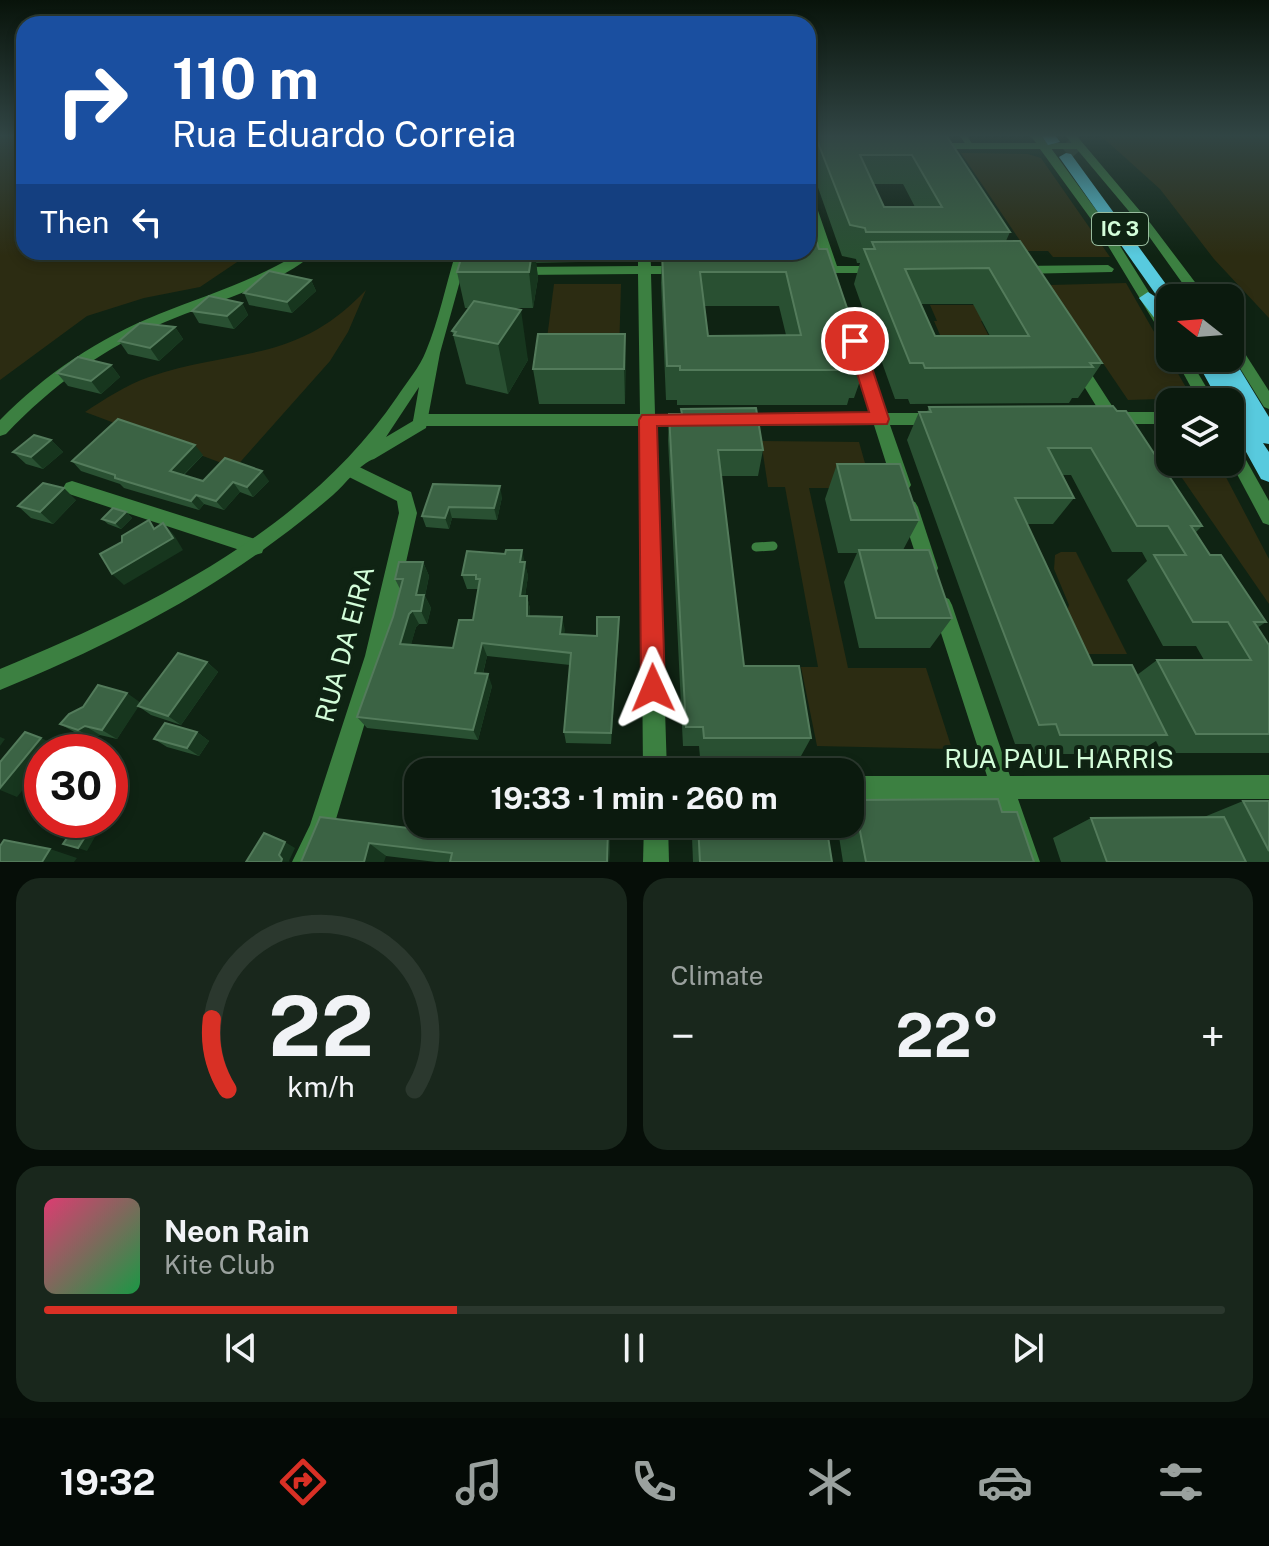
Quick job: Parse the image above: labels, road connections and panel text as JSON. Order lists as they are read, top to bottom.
{
  "streets": {
    "highway": ["IC 3"],
    "street": ["RUA DA EIRA", "RUA PAUL HARRIS"]
  },
  "north": "left",
  "page": {
    "turn": ["110 m", "Rua Eduardo Correia"],
    "then": "Then",
    "limit": "30",
    "trip": "19:33 · 1 min · 260 m",
    "tile": "Climate",
    "heat": ["−", "22°", "+"],
    "song": ["Neon Rain", "Kite Club"],
    "tabs": "19:32",
    "gauge": ["22", "km/h"]
  }
}
